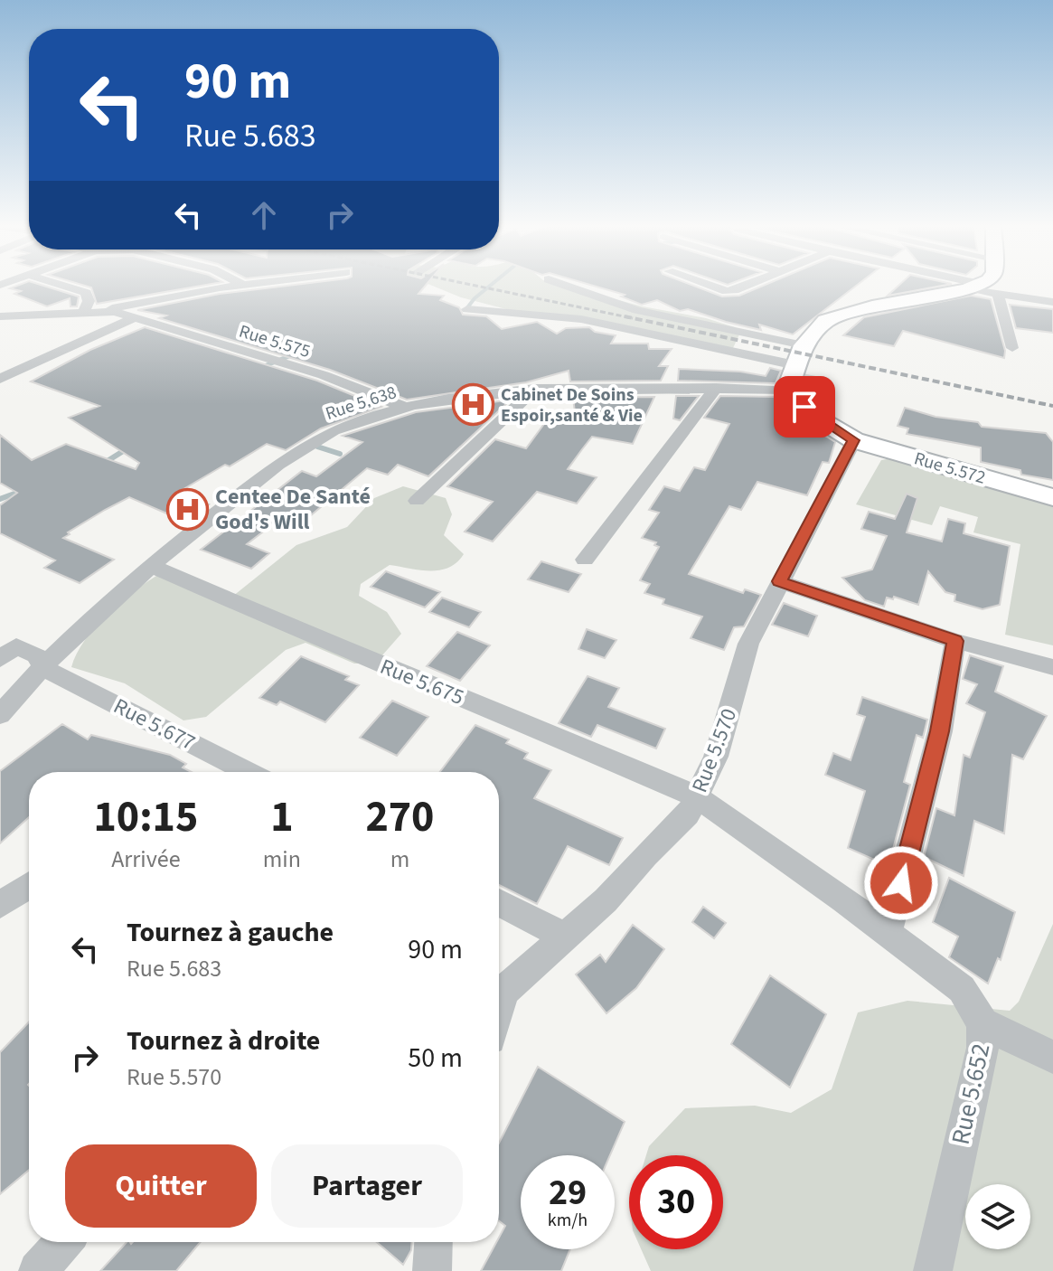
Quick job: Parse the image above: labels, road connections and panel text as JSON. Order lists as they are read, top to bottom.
{
  "streets": {
    "street": [
      "Rue 5.575",
      "Rue 5.638",
      "Rue 5.572",
      "Rue 5.675",
      "Rue 5.677",
      "Rue 5.570",
      "Rue 5.652"
    ]
  },
  "crossings": [
    ["Rue 5.575", "Rue 5.638"],
    ["Rue 5.638", "Rue 5.572"],
    ["Rue 5.638", "Rue 5.675"],
    ["Rue 5.638", "Rue 5.677"],
    ["Rue 5.572", "Rue 5.570"],
    ["Rue 5.675", "Rue 5.570"],
    ["Rue 5.675", "Rue 5.652"],
    ["Rue 5.570", "Rue 5.652"]
  ],
  "places": {
    "hospital": ["Cabinet De Soins Espoir,santé & Vie", "Centee De Santé God's Will"]
  },
  "page": {
    "turn": ["90 m", "Rue 5.683"],
    "eta": [
      "10:15",
      "Arrivée",
      "1",
      "min",
      "270",
      "m"
    ],
    "list": [
      {
        "name": "Tournez à gauche",
        "note": "Rue 5.683",
        "value": "90 m"
      },
      {
        "name": "Tournez à droite",
        "note": "Rue 5.570",
        "value": "50 m"
      }
    ],
    "buttons": ["Quitter", "Partager"],
    "speed": "29 km/h",
    "limit": "30"
  }
}
